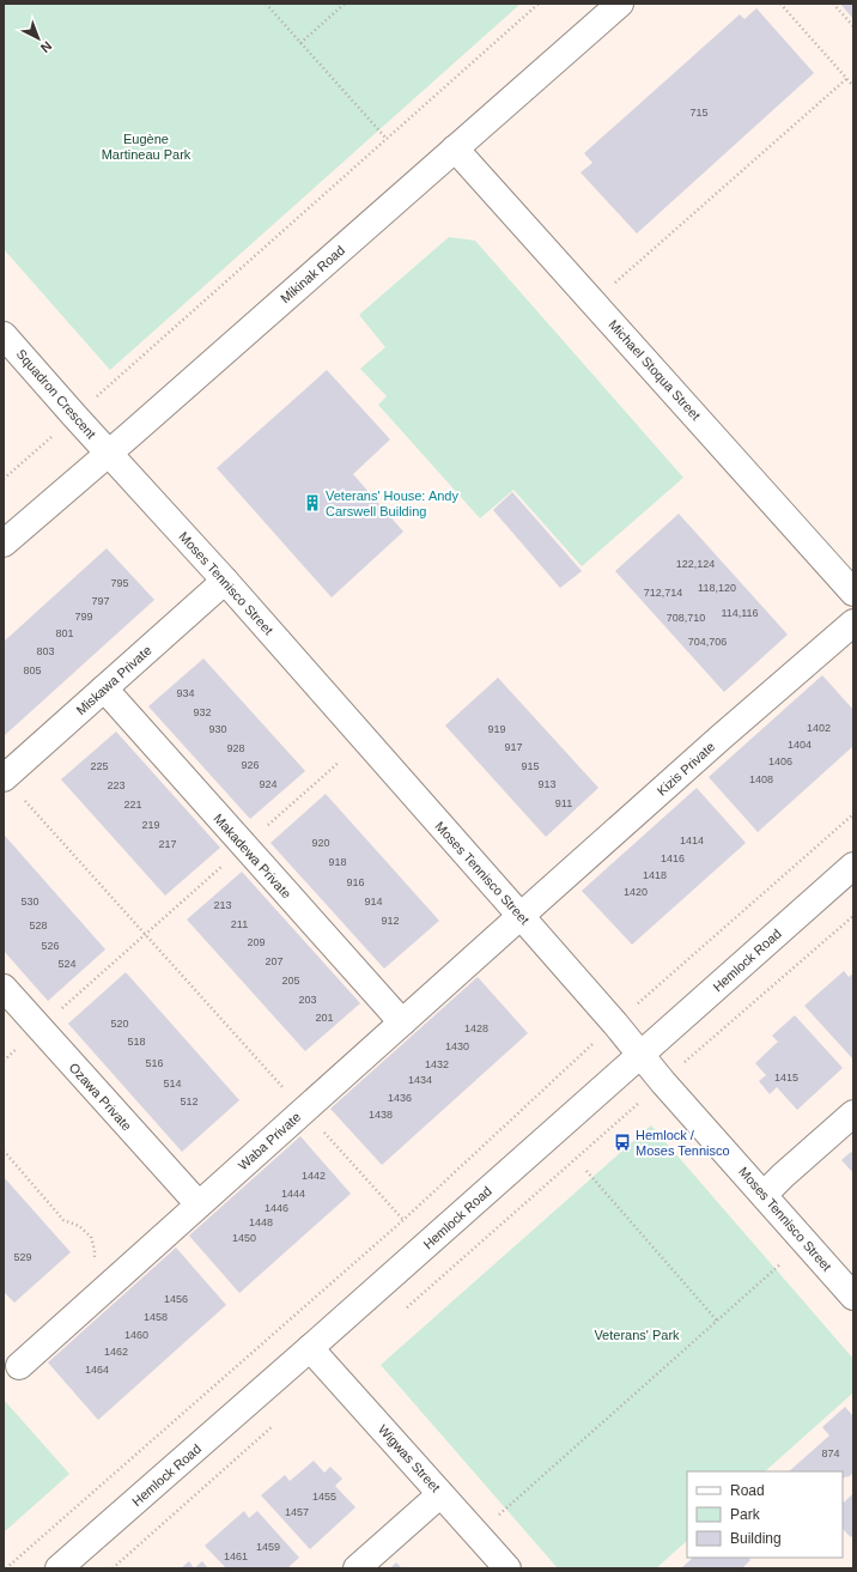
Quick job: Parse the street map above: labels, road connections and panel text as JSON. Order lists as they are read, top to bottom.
{
  "streets": {
    "street": [
      "Mikinak Road",
      "Michael Stoqua Street",
      "Squadron Crescent",
      "Moses Tennisco Street",
      "Miskawa Private",
      "Kizis Private",
      "Makadewa Private",
      "Hemlock Road",
      "Ozawa Private",
      "Waba Private",
      "Wigwas Street"
    ]
  },
  "crossings": [
    ["Mikinak Road", "Michael Stoqua Street"],
    ["Mikinak Road", "Squadron Crescent"],
    ["Mikinak Road", "Moses Tennisco Street"],
    ["Squadron Crescent", "Moses Tennisco Street"],
    ["Moses Tennisco Street", "Miskawa Private"],
    ["Moses Tennisco Street", "Kizis Private"],
    ["Moses Tennisco Street", "Hemlock Road"],
    ["Moses Tennisco Street", "Waba Private"],
    ["Miskawa Private", "Makadewa Private"],
    ["Kizis Private", "Waba Private"],
    ["Makadewa Private", "Waba Private"],
    ["Hemlock Road", "Wigwas Street"],
    ["Ozawa Private", "Waba Private"]
  ],
  "parks": ["Eugène Martineau Park", "Veterans' Park"],
  "places": {
    "building": ["Veterans' House: Andy Carswell Building"],
    "bus stop": ["Hemlock / Moses Tennisco"]
  },
  "house_numbers": [
    "715",
    "122,124",
    "795",
    "118,120",
    "712,714",
    "797",
    "114,116",
    "799",
    "708,710",
    "801",
    "704,706",
    "803",
    "805",
    "934",
    "932",
    "1402",
    "930",
    "919",
    "1404",
    "917",
    "928",
    "1406",
    "926",
    "225",
    "915",
    "1408",
    "924",
    "913",
    "223",
    "911",
    "221",
    "219",
    "1414",
    "920",
    "217",
    "1416",
    "918",
    "1418",
    "916",
    "1420",
    "530",
    "914",
    "213",
    "912",
    "211",
    "528",
    "209",
    "526",
    "207",
    "524",
    "205",
    "203",
    "201",
    "520",
    "1428",
    "518",
    "1430",
    "516",
    "1432",
    "1415",
    "1434",
    "514",
    "1436",
    "512",
    "1438",
    "1442",
    "1444",
    "1446",
    "1448",
    "1450",
    "529",
    "1456",
    "1458",
    "1460",
    "1462",
    "1464",
    "874",
    "1455",
    "1457",
    "1459",
    "1461"
  ],
  "legend": ["Road", "Park", "Building"],
  "north": "bottom right"
}
